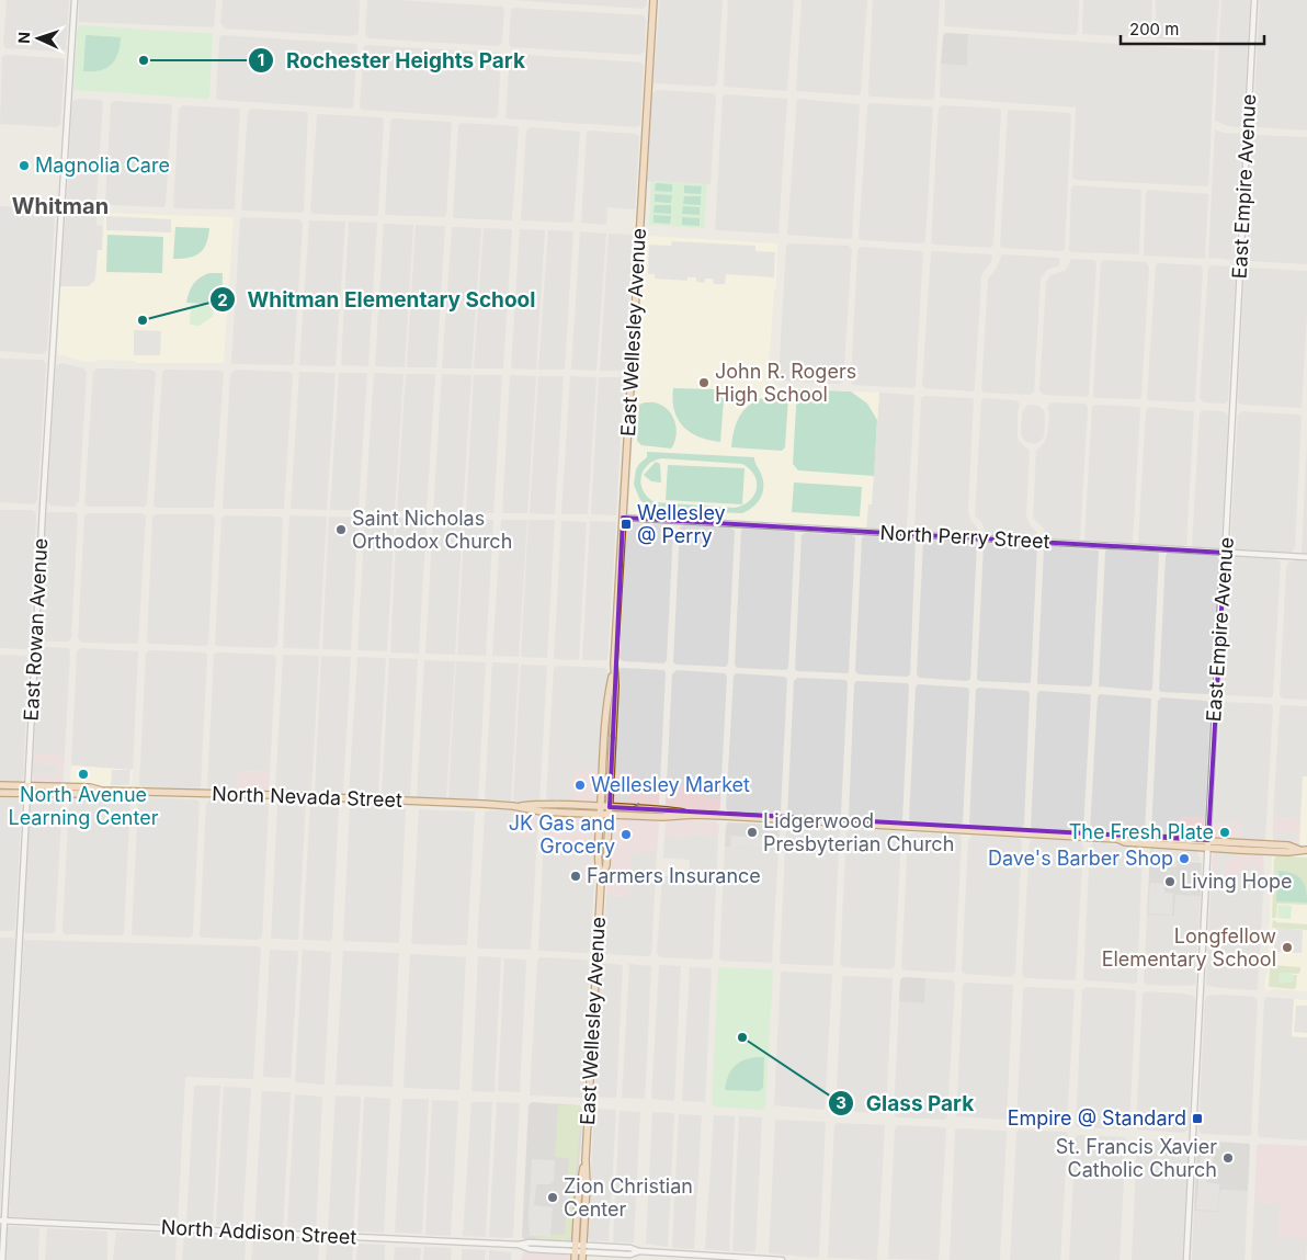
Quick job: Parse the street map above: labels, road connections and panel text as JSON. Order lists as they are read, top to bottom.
{
  "streets": {
    "main road": ["East Wellesley Avenue", "North Nevada Street"],
    "street": [
      "East Empire Avenue",
      "North Perry Street",
      "East Rowan Avenue",
      "North Addison Street"
    ]
  },
  "crossings": [
    ["East Empire Avenue", "North Perry Street"],
    ["East Empire Avenue", "North Nevada Street"],
    ["East Wellesley Avenue", "North Perry Street"],
    ["East Wellesley Avenue", "North Nevada Street"],
    ["East Wellesley Avenue", "North Addison Street"],
    ["East Rowan Avenue", "North Nevada Street"],
    ["East Rowan Avenue", "North Addison Street"]
  ],
  "districts": ["Whitman"],
  "places": {
    "other": [
      "Rochester Heights Park",
      "Magnolia Care",
      "Whitman Elementary School",
      "John R. Rogers High School",
      "Saint Nicholas Orthodox Church",
      "North Avenue Learning Center",
      "Wellesley Market",
      "Lidgerwood Presbyterian Church",
      "The Fresh Plate",
      "JK Gas and Grocery",
      "Dave's Barber Shop",
      "Farmers Insurance",
      "Living Hope",
      "Longfellow Elementary School",
      "Glass Park",
      "St. Francis Xavier Catholic Church",
      "Zion Christian Center"
    ],
    "transit": ["Wellesley @ Perry", "Empire @ Standard"]
  },
  "scale_bar": "200 m",
  "north": "left"
}
